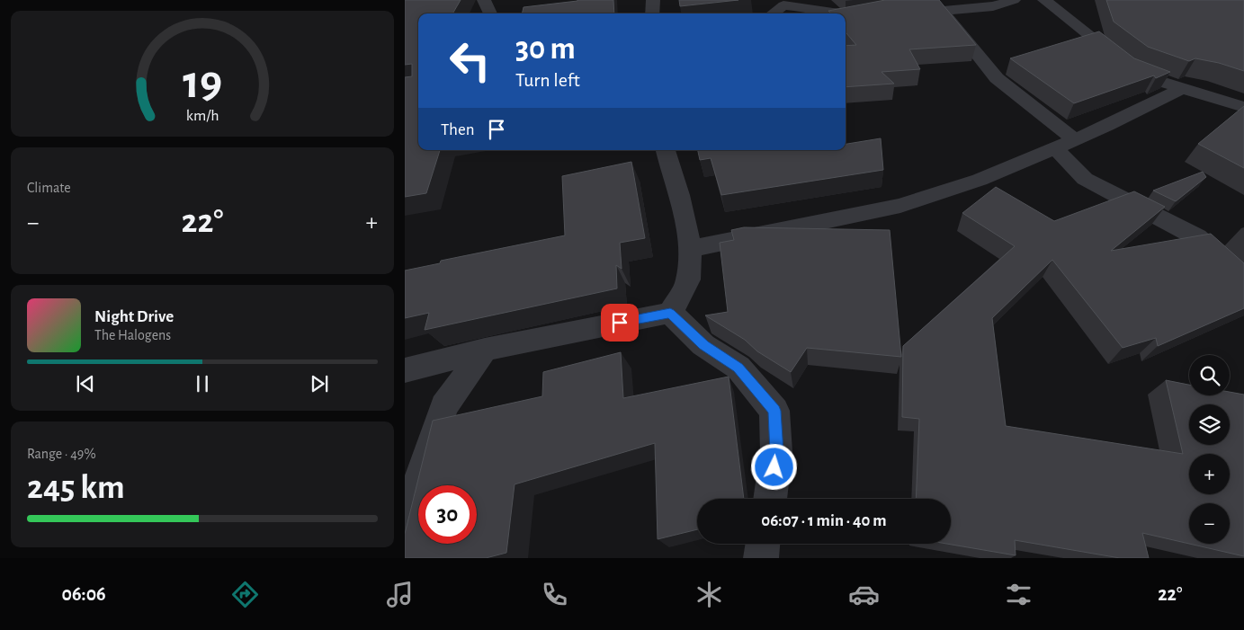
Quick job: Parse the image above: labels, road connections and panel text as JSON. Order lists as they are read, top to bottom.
{
  "page": {
    "turn": ["30 m", "Turn left"],
    "then": "Then",
    "tile": [
      "Climate",
      ["Range · 49%", "245 km"]
    ],
    "heat": ["−", "22°", "+"],
    "song": ["Night Drive", "The Halogens"],
    "map_buttons": ["+", "−"],
    "limit": "30",
    "trip": "06:07 · 1 min · 40 m",
    "tabs": ["06:06", "22°"],
    "gauge": ["19", "km/h"]
  }
}
